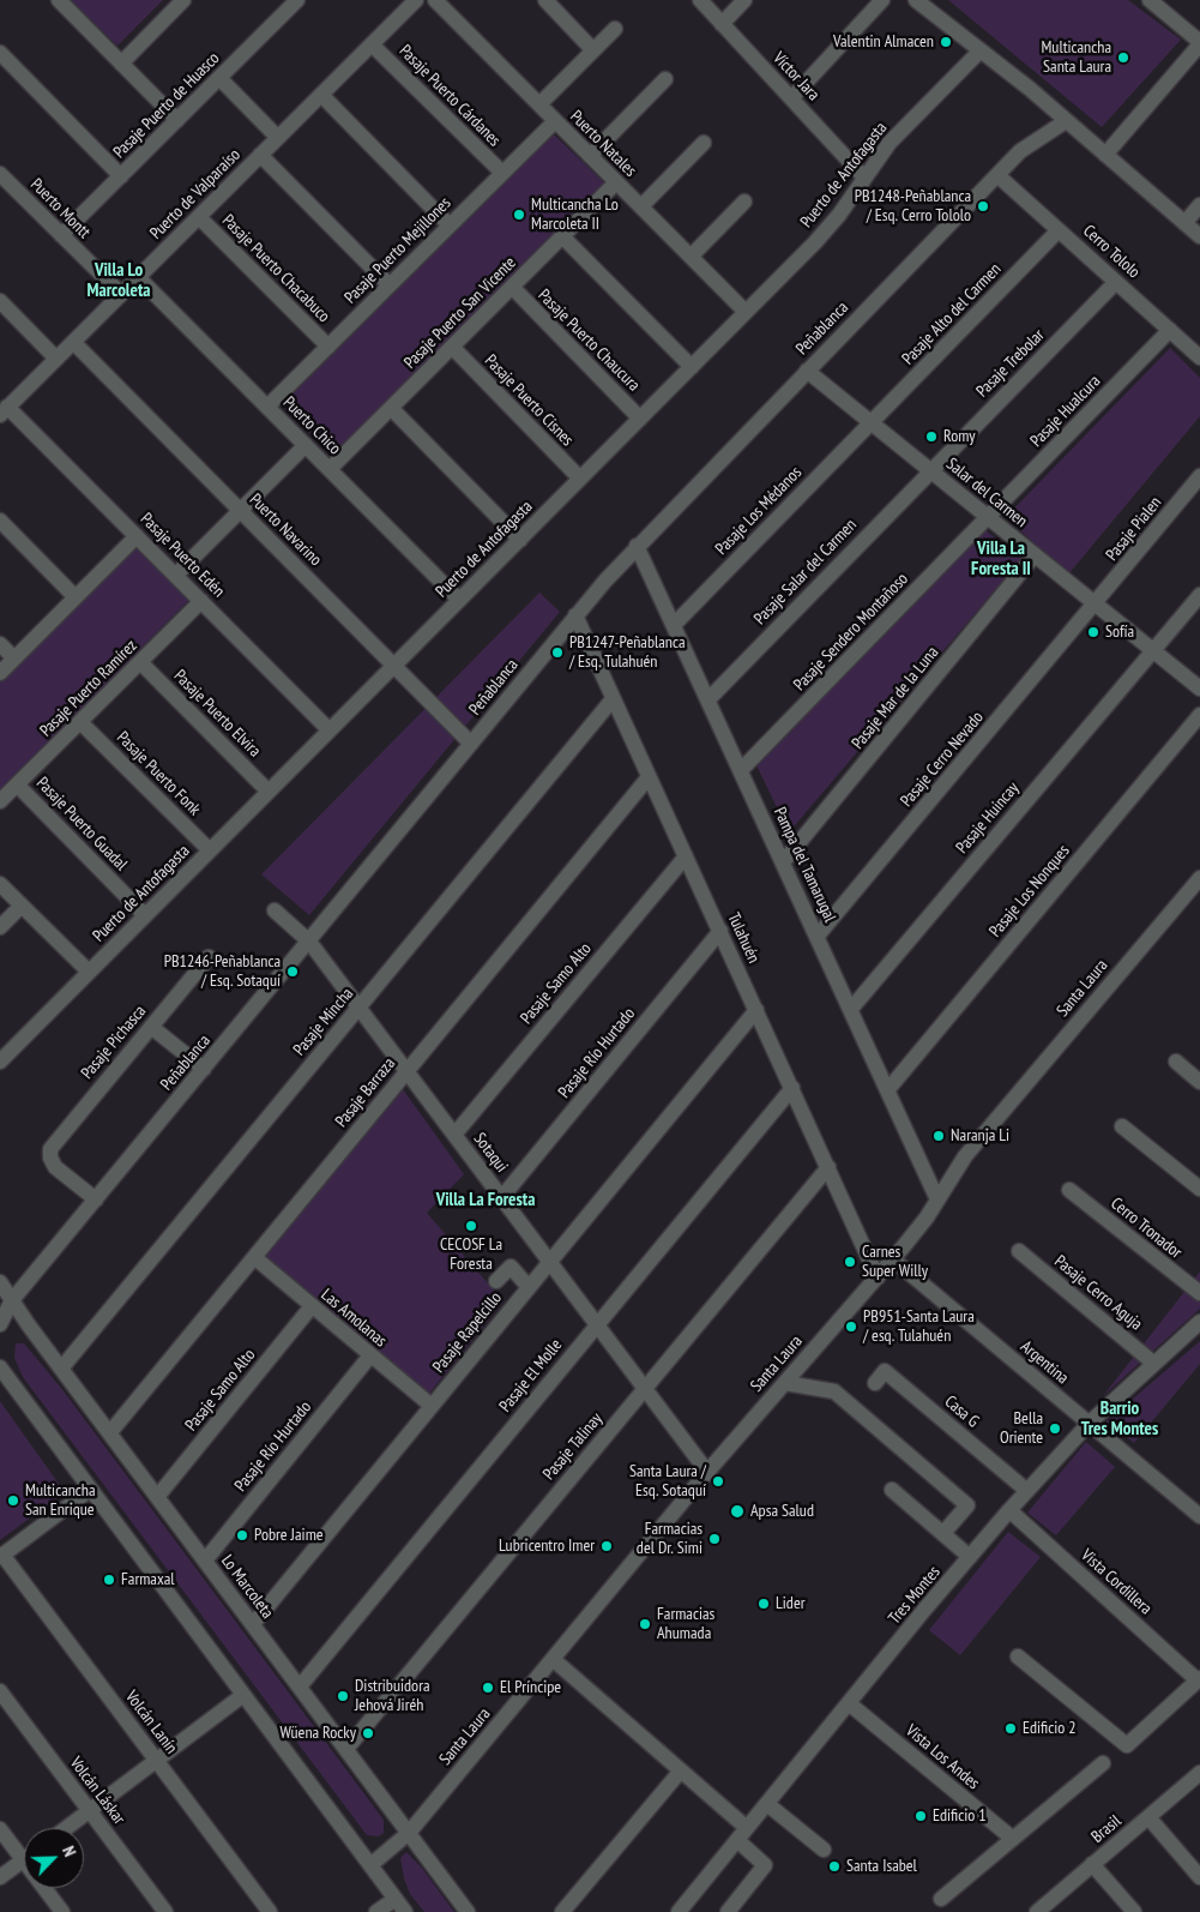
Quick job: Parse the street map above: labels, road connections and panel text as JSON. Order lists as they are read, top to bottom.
{
  "streets": {
    "street": [
      "Víctor Jara",
      "Pasaje Puerto Cárdanes",
      "Pasaje Puerto de Huasco",
      "Puerto Natales",
      "Puerto de Antofagasta",
      "Puerto de Valparaíso",
      "Puerto Montt",
      "Pasaje Puerto Mejillones",
      "Cerro Tololo",
      "Pasaje Puerto Chacabuco",
      "Pasaje Puerto San Vicente",
      "Pasaje Alto del Carmen",
      "Peñablanca",
      "Pasaje Puerto Chaucura",
      "Pasaje Trebolar",
      "Pasaje Puerto Cisnes",
      "Pasaje Hualcura",
      "Puerto Chico",
      "Salar del Carmen",
      "Pasaje Los Médanos",
      "Pasaje Pialen",
      "Puerto Navarino",
      "Pasaje Puerto Edén",
      "Pasaje Salar del Carmen",
      "Pasaje Sendero Montañoso",
      "Pasaje Puerto Ramírez",
      "Pasaje Mar de la Luna",
      "Pasaje Puerto Elvira",
      "Pasaje Cerro Nevado",
      "Pasaje Puerto Fonk",
      "Pasaje Huincay",
      "Pasaje Puerto Guadal",
      "Pampa del Tamarugal",
      "Pasaje Los Nonques",
      "Tulahuén",
      "Pasaje Samo Alto",
      "Santa Laura",
      "Pasaje Mincha",
      "Pasaje Pichasca",
      "Pasaje Río Hurtado",
      "Pasaje Barraza",
      "Sotaqui",
      "Cerro Tronador",
      "Pasaje Cerro Aguja",
      "Las Amolanas",
      "Pasaje Rapelcillo",
      "Argentina",
      "Pasaje El Molle",
      "Casa G",
      "Pasaje Talinay",
      "Vista Cordillera",
      "Lo Marcoleta",
      "Tres Montes",
      "Volcán Lanín",
      "Vista Los Andes",
      "Volcán Láskar",
      "Brasil"
    ]
  },
  "crossings": [
    ["Víctor Jara", "Puerto de Antofagasta"],
    ["Pasaje Puerto Cárdanes", "Puerto de Valparaíso"],
    ["Pasaje Puerto Cárdanes", "Pasaje Puerto Mejillones"],
    ["Pasaje Puerto de Huasco", "Puerto Montt"],
    ["Puerto Natales", "Puerto de Antofagasta"],
    ["Puerto Natales", "Pasaje Puerto Mejillones"],
    ["Puerto Natales", "Pasaje Puerto San Vicente"],
    ["Puerto de Antofagasta", "Pasaje Puerto Chaucura"],
    ["Puerto de Antofagasta", "Pasaje Puerto Cisnes"],
    ["Puerto de Antofagasta", "Puerto Chico"],
    ["Puerto de Antofagasta", "Puerto Navarino"],
    ["Puerto de Antofagasta", "Pasaje Puerto Edén"],
    ["Puerto de Antofagasta", "Pasaje Puerto Elvira"],
    ["Puerto de Antofagasta", "Pasaje Puerto Fonk"],
    ["Puerto de Antofagasta", "Pasaje Puerto Guadal"],
    ["Puerto de Valparaíso", "Puerto Montt"],
    ["Puerto de Valparaíso", "Pasaje Puerto Chacabuco"],
    ["Puerto de Valparaíso", "Puerto Chico"],
    ["Puerto de Valparaíso", "Puerto Navarino"],
    ["Puerto de Valparaíso", "Pasaje Puerto Edén"],
    ["Pasaje Puerto Mejillones", "Pasaje Puerto Chacabuco"],
    ["Pasaje Puerto Mejillones", "Puerto Chico"],
    ["Cerro Tololo", "Pasaje Alto del Carmen"],
    ["Cerro Tololo", "Peñablanca"],
    ["Cerro Tololo", "Pasaje Trebolar"],
    ["Cerro Tololo", "Pasaje Hualcura"],
    ["Pasaje Puerto San Vicente", "Pasaje Puerto Chaucura"],
    ["Pasaje Puerto San Vicente", "Pasaje Puerto Cisnes"],
    ["Pasaje Puerto San Vicente", "Puerto Chico"],
    ["Pasaje Alto del Carmen", "Salar del Carmen"],
    ["Pasaje Alto del Carmen", "Pasaje Los Médanos"],
    ["Peñablanca", "Salar del Carmen"],
    ["Peñablanca", "Puerto Navarino"],
    ["Peñablanca", "Pampa del Tamarugal"],
    ["Peñablanca", "Tulahuén"],
    ["Peñablanca", "Pasaje Pichasca"],
    ["Peñablanca", "Sotaqui"],
    ["Peñablanca", "Lo Marcoleta"],
    ["Pasaje Trebolar", "Salar del Carmen"],
    ["Pasaje Trebolar", "Pasaje Salar del Carmen"],
    ["Pasaje Hualcura", "Salar del Carmen"],
    ["Pasaje Hualcura", "Pasaje Sendero Montañoso"],
    ["Salar del Carmen", "Pasaje Los Médanos"],
    ["Salar del Carmen", "Pasaje Pialen"],
    ["Salar del Carmen", "Pasaje Salar del Carmen"],
    ["Salar del Carmen", "Pasaje Sendero Montañoso"],
    ["Salar del Carmen", "Pasaje Mar de la Luna"],
    ["Salar del Carmen", "Pasaje Cerro Nevado"],
    ["Salar del Carmen", "Pasaje Huincay"],
    ["Pasaje Los Médanos", "Pampa del Tamarugal"],
    ["Pasaje Pialen", "Pasaje Cerro Nevado"],
    ["Pasaje Puerto Edén", "Pasaje Puerto Ramírez"],
    ["Pasaje Salar del Carmen", "Pampa del Tamarugal"],
    ["Pasaje Sendero Montañoso", "Pampa del Tamarugal"],
    ["Pasaje Puerto Ramírez", "Pasaje Puerto Elvira"],
    ["Pasaje Puerto Ramírez", "Pasaje Puerto Fonk"],
    ["Pasaje Puerto Ramírez", "Pasaje Puerto Guadal"],
    ["Pasaje Mar de la Luna", "Pampa del Tamarugal"],
    ["Pasaje Cerro Nevado", "Pampa del Tamarugal"],
    ["Pasaje Huincay", "Pampa del Tamarugal"],
    ["Pampa del Tamarugal", "Pasaje Los Nonques"],
    ["Pampa del Tamarugal", "Santa Laura"],
    ["Tulahuén", "Pasaje Samo Alto"],
    ["Tulahuén", "Santa Laura"],
    ["Tulahuén", "Pasaje Mincha"],
    ["Tulahuén", "Pasaje Río Hurtado"],
    ["Tulahuén", "Pasaje Barraza"],
    ["Tulahuén", "Pasaje Rapelcillo"],
    ["Tulahuén", "Pasaje El Molle"],
    ["Tulahuén", "Pasaje Talinay"],
    ["Pasaje Samo Alto", "Sotaqui"],
    ["Pasaje Samo Alto", "Las Amolanas"],
    ["Pasaje Samo Alto", "Lo Marcoleta"],
    ["Santa Laura", "Sotaqui"],
    ["Santa Laura", "Argentina"],
    ["Santa Laura", "Lo Marcoleta"],
    ["Pasaje Mincha", "Sotaqui"],
    ["Pasaje Mincha", "Lo Marcoleta"],
    ["Pasaje Río Hurtado", "Sotaqui"],
    ["Pasaje Río Hurtado", "Las Amolanas"],
    ["Pasaje Río Hurtado", "Lo Marcoleta"],
    ["Pasaje Barraza", "Sotaqui"],
    ["Pasaje Barraza", "Las Amolanas"],
    ["Pasaje Barraza", "Lo Marcoleta"],
    ["Sotaqui", "Pasaje Rapelcillo"],
    ["Sotaqui", "Pasaje El Molle"],
    ["Sotaqui", "Pasaje Talinay"],
    ["Pasaje Cerro Aguja", "Tres Montes"],
    ["Las Amolanas", "Pasaje Rapelcillo"],
    ["Pasaje Rapelcillo", "Lo Marcoleta"],
    ["Argentina", "Tres Montes"],
    ["Pasaje El Molle", "Lo Marcoleta"],
    ["Casa G", "Tres Montes"],
    ["Pasaje Talinay", "Lo Marcoleta"],
    ["Vista Cordillera", "Tres Montes"],
    ["Tres Montes", "Vista Los Andes"]
  ],
  "districts": [
    "Villa Lo Marcoleta",
    "Villa La Foresta II",
    "Villa La Foresta",
    "Barrio Tres Montes"
  ],
  "places": [
    "Valentin Almacen",
    "Multicancha Santa Laura",
    "PB1248-Peñablanca / Esq. Cerro Tololo",
    "Multicancha Lo Marcoleta II",
    "Romy",
    "Sofía",
    "PB1247-Peñablanca / Esq. Tulahuén",
    "PB1246-Peñablanca / Esq. Sotaquí",
    "Naranja Li",
    "CECOSF La Foresta",
    "Carnes Super Willy",
    "PB951-Santa Laura / esq. Tulahuén",
    "Bella Oriente",
    "Santa Laura / Esq. Sotaquí",
    "Multicancha San Enrique",
    "Apsa Salud",
    "Pobre Jaime",
    "Farmacias del Dr. Simi",
    "Lubricentro Imer",
    "Farmaxal",
    "Lider",
    "Farmacias Ahumada",
    "El Príncipe",
    "Distribuidora Jehová Jiréh",
    "Edificio 2",
    "Wüena Rocky",
    "Edificio 1",
    "Santa Isabel"
  ],
  "north": "top right"
}
